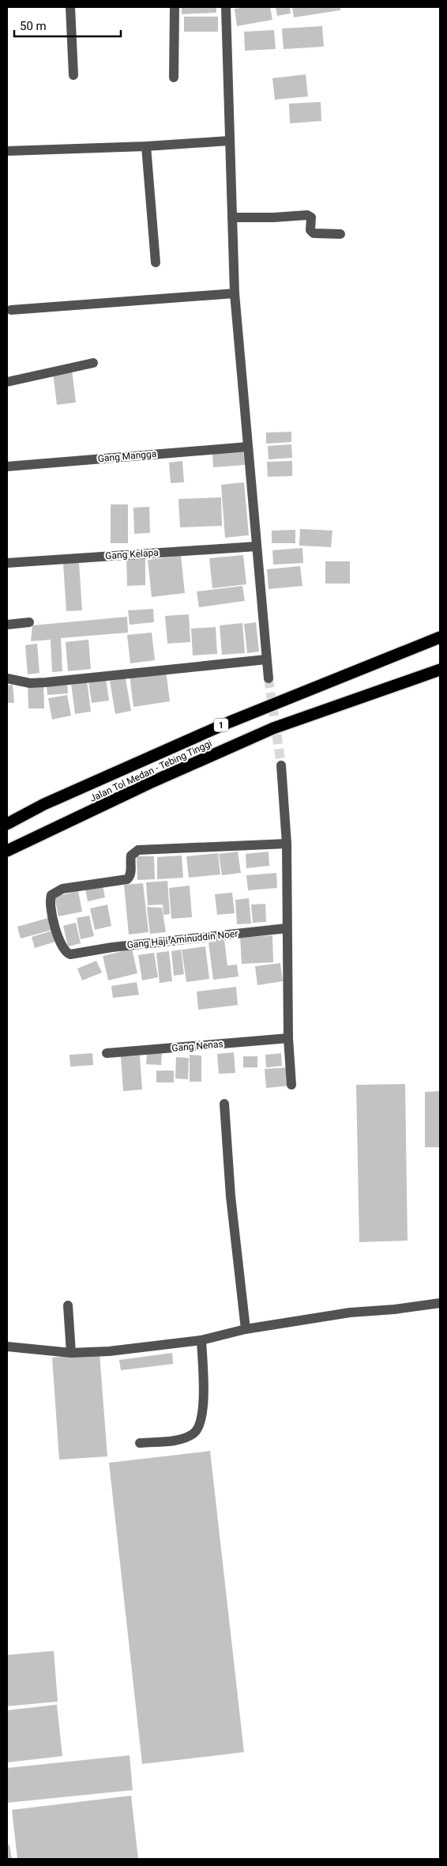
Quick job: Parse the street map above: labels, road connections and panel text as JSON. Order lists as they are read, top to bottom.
{
  "streets": {
    "highway": ["1", "Jalan Tol Medan - Tebing Tinggi"],
    "street": [
      "Gang Mangga",
      "Gang Kelapa",
      "Gang Haji Aminuddin Noer",
      "Gang Nenas"
    ]
  },
  "scale_bar": "50 m"
}
